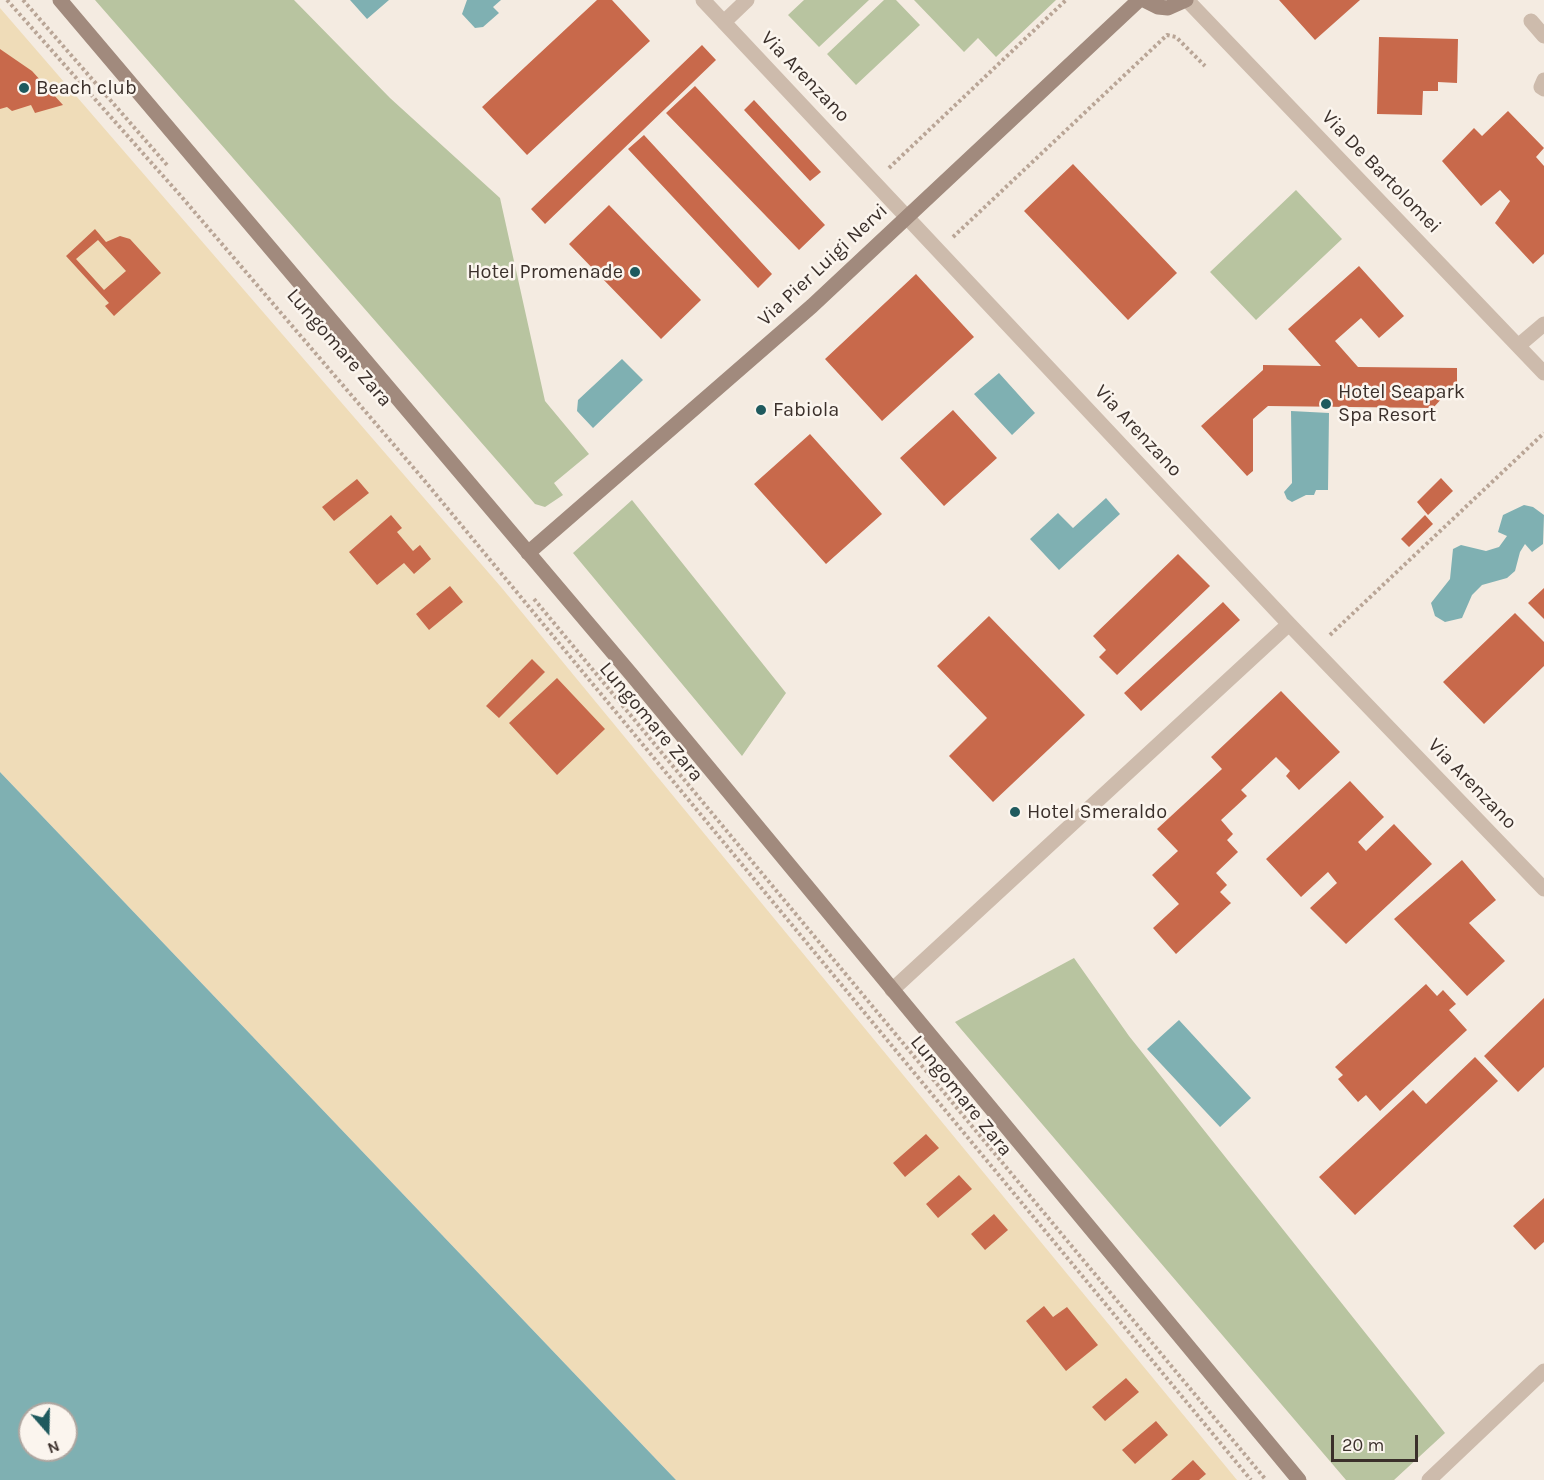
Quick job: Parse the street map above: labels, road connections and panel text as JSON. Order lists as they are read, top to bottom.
{
  "streets": {
    "street": [
      "Via Arenzano",
      "Via De Bartolomei",
      "Via Pier Luigi Nervi",
      "Lungomare Zara"
    ]
  },
  "crossings": [
    ["Via Arenzano", "Via Pier Luigi Nervi"],
    ["Via Pier Luigi Nervi", "Lungomare Zara"]
  ],
  "places": [
    "Beach club",
    "Hotel Promenade",
    "Hotel Seapark Spa Resort",
    "Fabiola",
    "Hotel Smeraldo"
  ],
  "scale_bar": "20 m",
  "north": "bottom"
}
